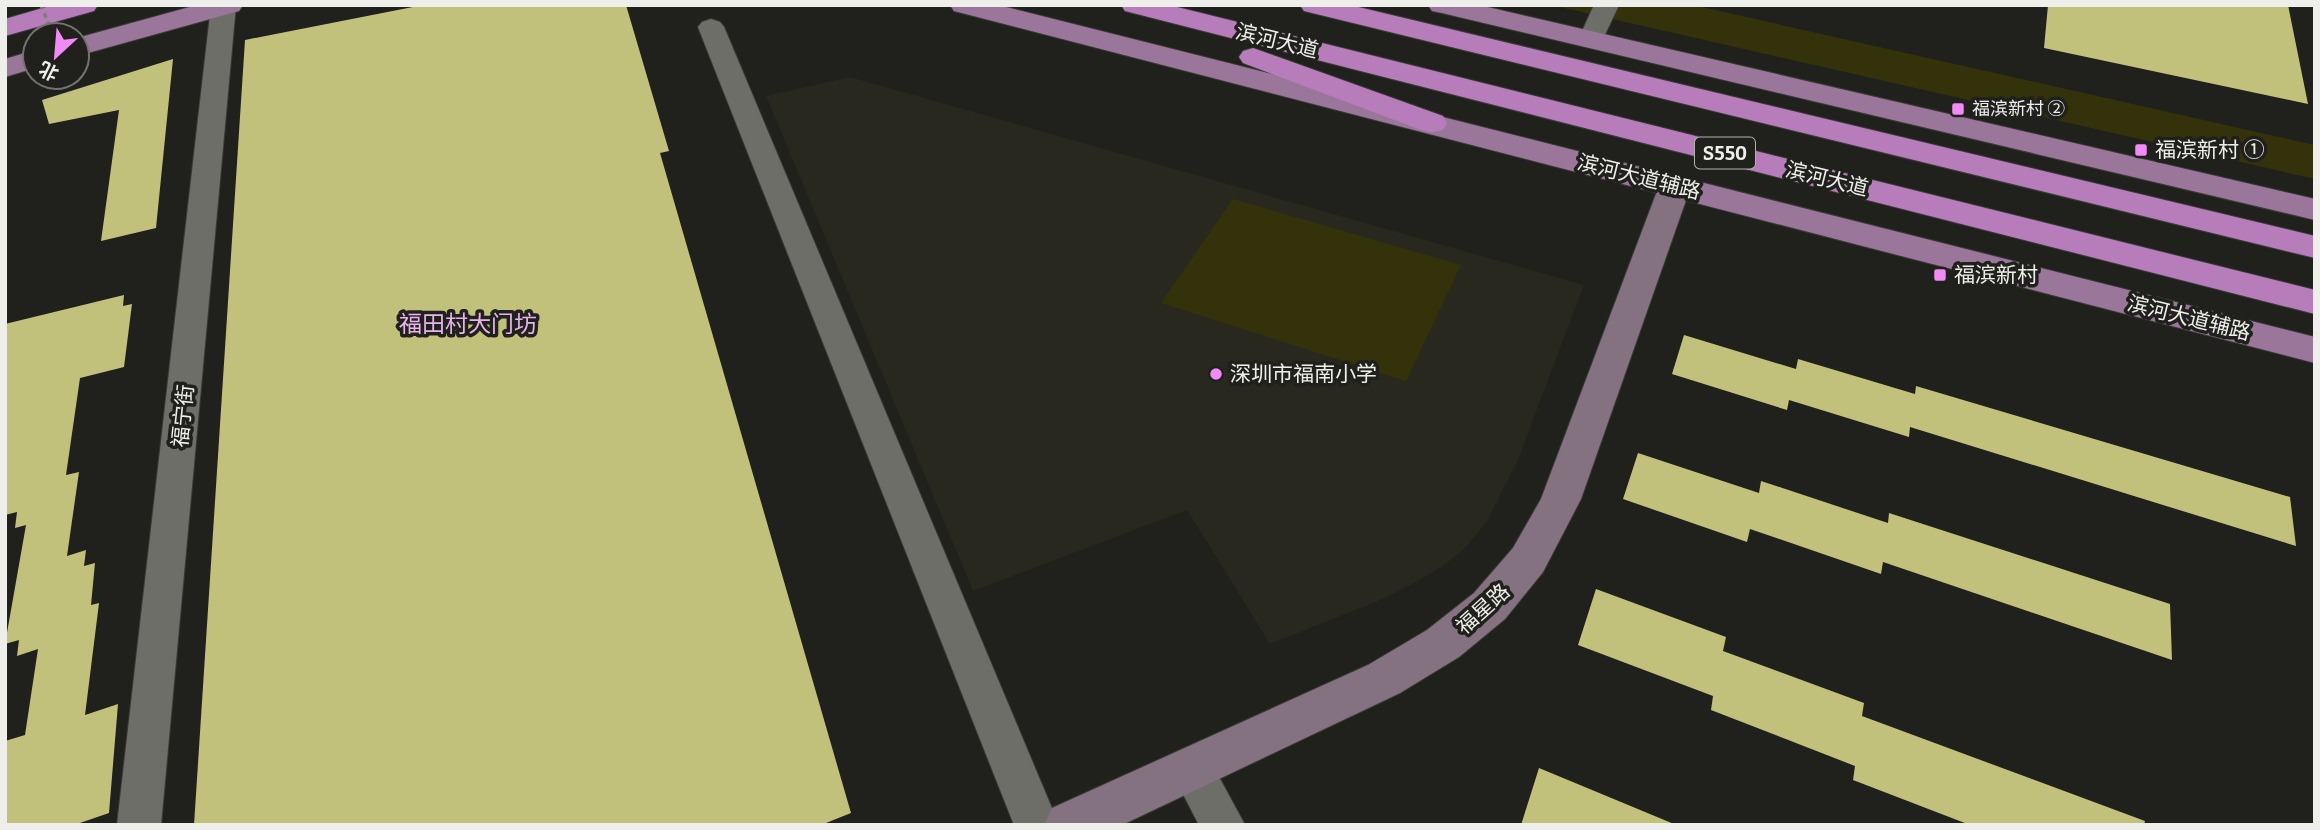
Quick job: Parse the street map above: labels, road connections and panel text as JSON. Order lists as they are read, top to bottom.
{
  "streets": {
    "highway": ["滨河大道", "S550"],
    "main road": ["滨河大道辅路", "福星路"],
    "street": ["福宁街"]
  },
  "crossings": [
    ["滨河大道辅路", "福星路"]
  ],
  "districts": ["福田村大门坊"],
  "places": {
    "transit": ["福滨新村 ②", "福滨新村 ①", "福滨新村"],
    "other": ["深圳市福南小学"]
  },
  "north": "bottom left"
}
